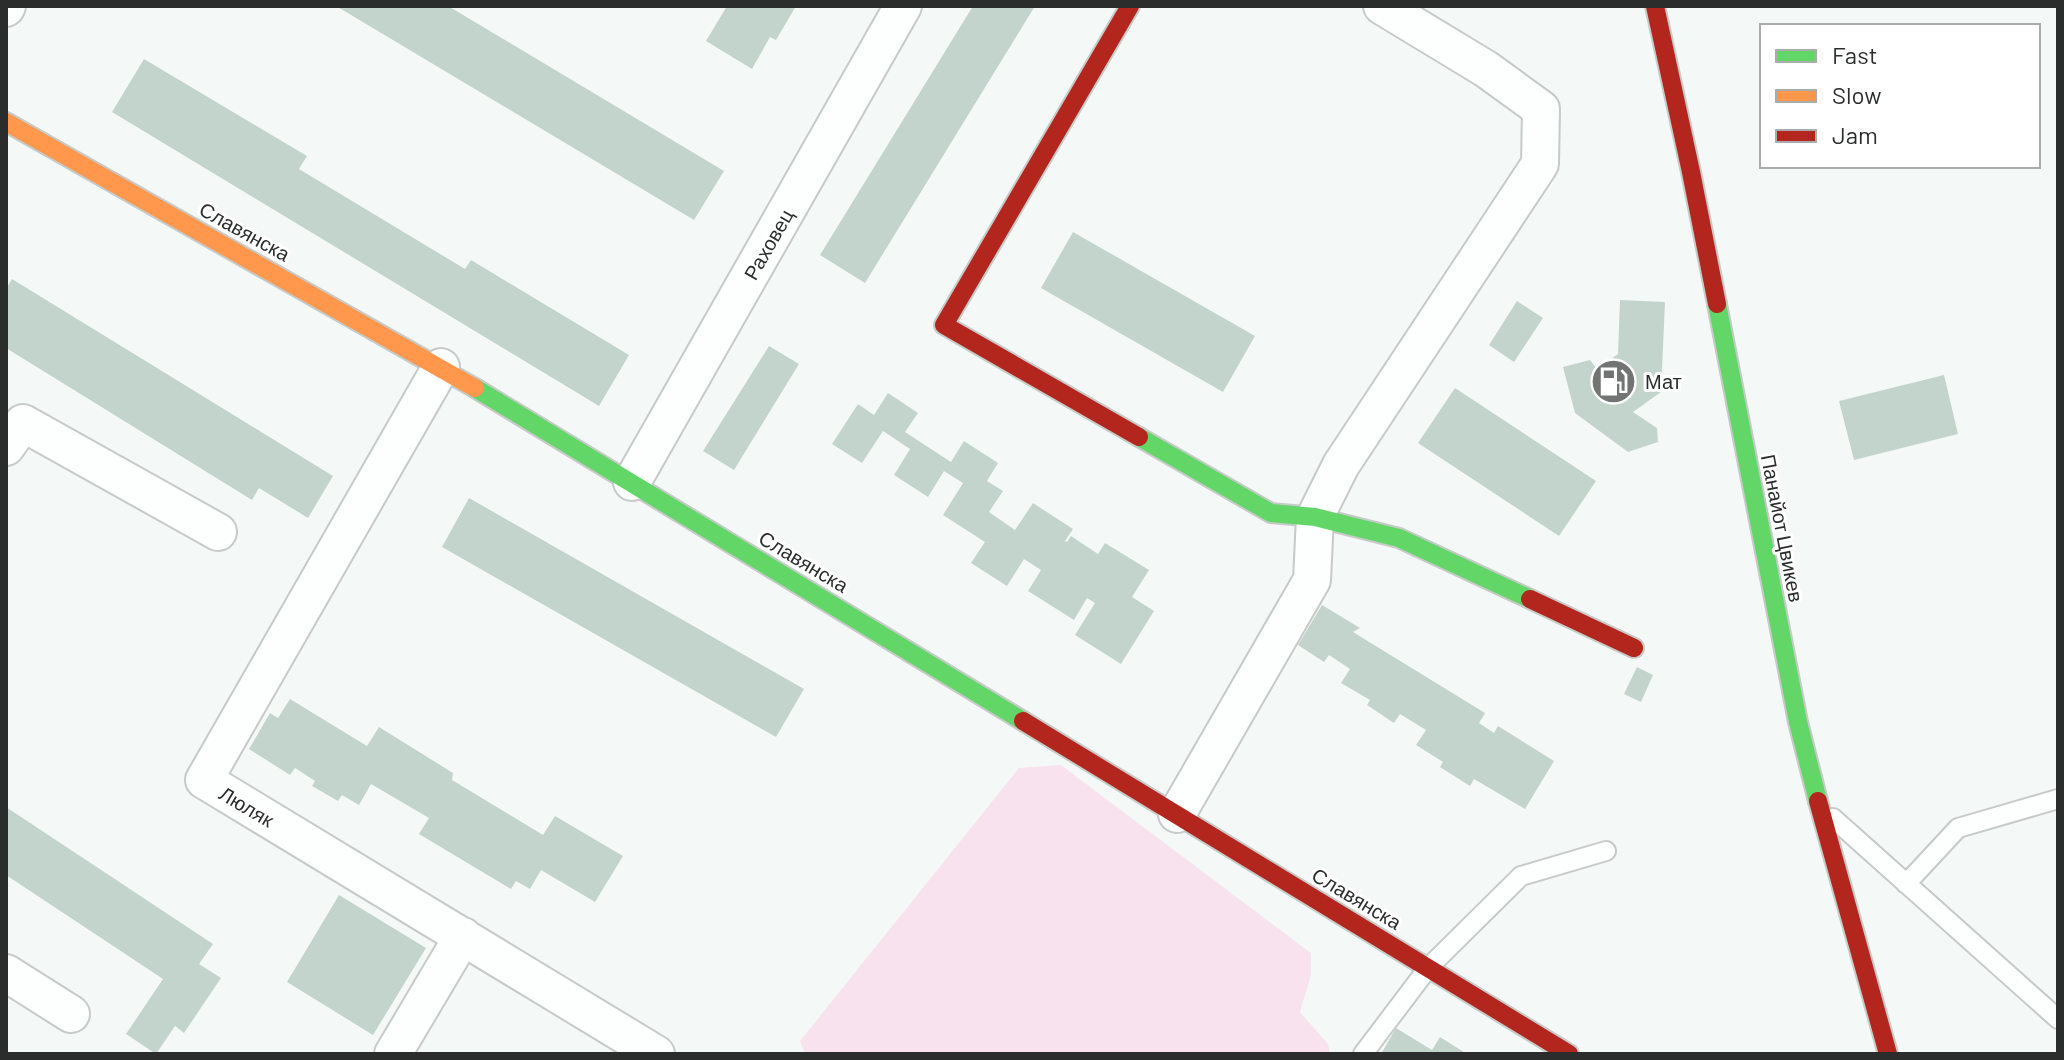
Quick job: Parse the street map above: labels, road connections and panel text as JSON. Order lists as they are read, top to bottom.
{
  "streets": {
    "street": [
      "Славянска",
      "Раховец",
      "Панайот Цвикев",
      "Люляк"
    ]
  },
  "crossings": [
    ["Славянска", "Раховец"],
    ["Славянска", "Люляк"]
  ],
  "places": {
    "fuel station": ["Мат"]
  },
  "legend": ["Fast", "Slow", "Jam"]
}
